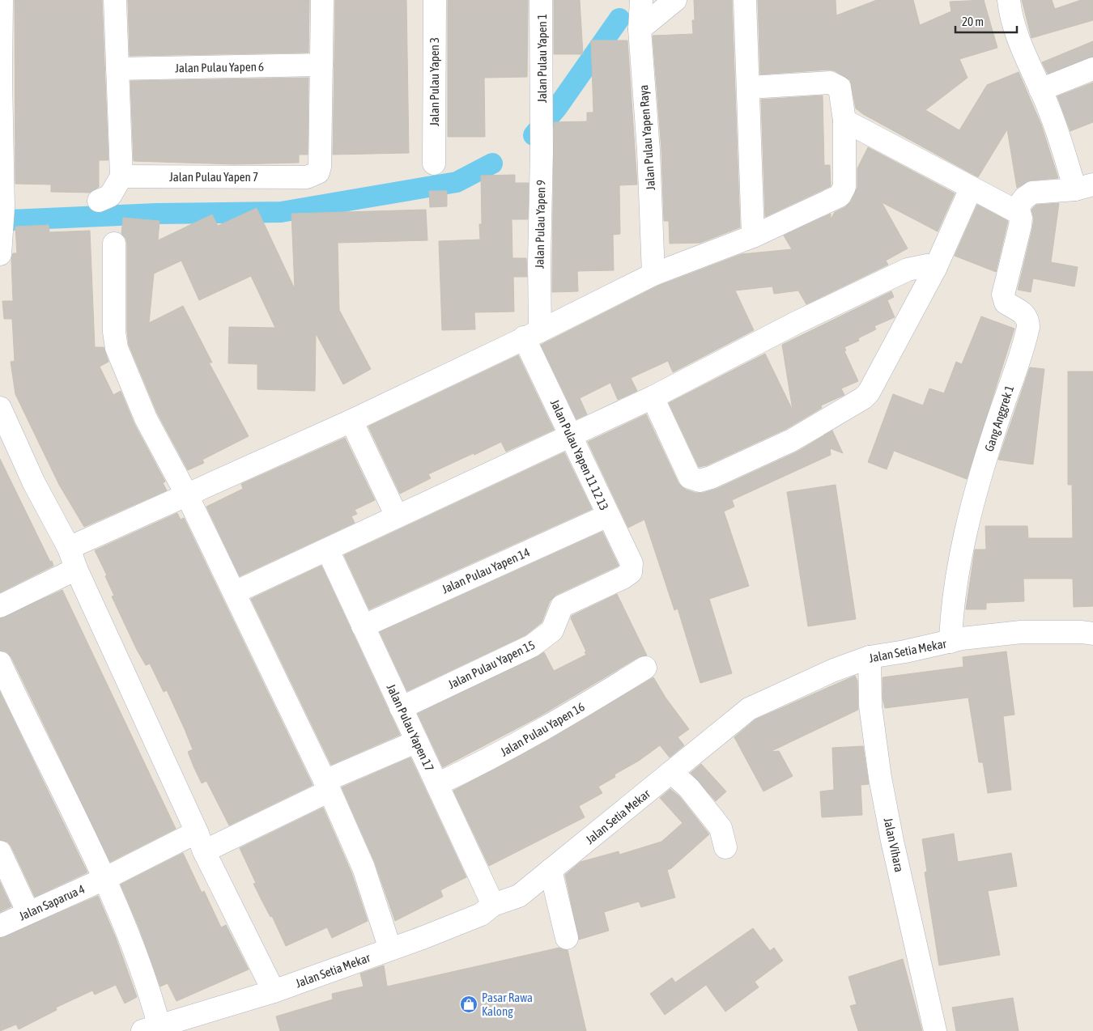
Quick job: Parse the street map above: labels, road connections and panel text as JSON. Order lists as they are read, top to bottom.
{
  "streets": {
    "street": [
      "Jalan Pulau Yapen 1",
      "Jalan Pulau Yapen 6",
      "Jalan Pulau Yapen 3",
      "Jalan Pulau Yapen Raya",
      "Jalan Pulau Yapen 7",
      "Jalan Pulau Yapen 9",
      "Gang Anggrek 1",
      "Jalan Pulau Yapen 11 12 13",
      "Jalan Pulau Yapen 14",
      "Jalan Setia Mekar",
      "Jalan Pulau Yapen 15",
      "Jalan Pulau Yapen 17",
      "Jalan Pulau Yapen 16",
      "Jalan Vihara",
      "Jalan Saparua 4"
    ]
  },
  "crossings": [
    ["Jalan Pulau Yapen 1", "Jalan Pulau Yapen 9"],
    ["Jalan Pulau Yapen 6", "Jalan Pulau Yapen 7"],
    ["Jalan Pulau Yapen 9", "Jalan Pulau Yapen 11 12 13"],
    ["Gang Anggrek 1", "Jalan Setia Mekar"],
    ["Jalan Pulau Yapen 11 12 13", "Jalan Pulau Yapen 14"],
    ["Jalan Pulau Yapen 11 12 13", "Jalan Pulau Yapen 15"],
    ["Jalan Pulau Yapen 14", "Jalan Pulau Yapen 17"],
    ["Jalan Setia Mekar", "Jalan Pulau Yapen 17"],
    ["Jalan Setia Mekar", "Jalan Vihara"],
    ["Jalan Pulau Yapen 15", "Jalan Pulau Yapen 17"],
    ["Jalan Pulau Yapen 17", "Jalan Pulau Yapen 16"],
    ["Jalan Pulau Yapen 17", "Jalan Saparua 4"]
  ],
  "places": {
    "shop": ["Pasar Rawa Kalong"]
  },
  "scale_bar": "20 m"
}
